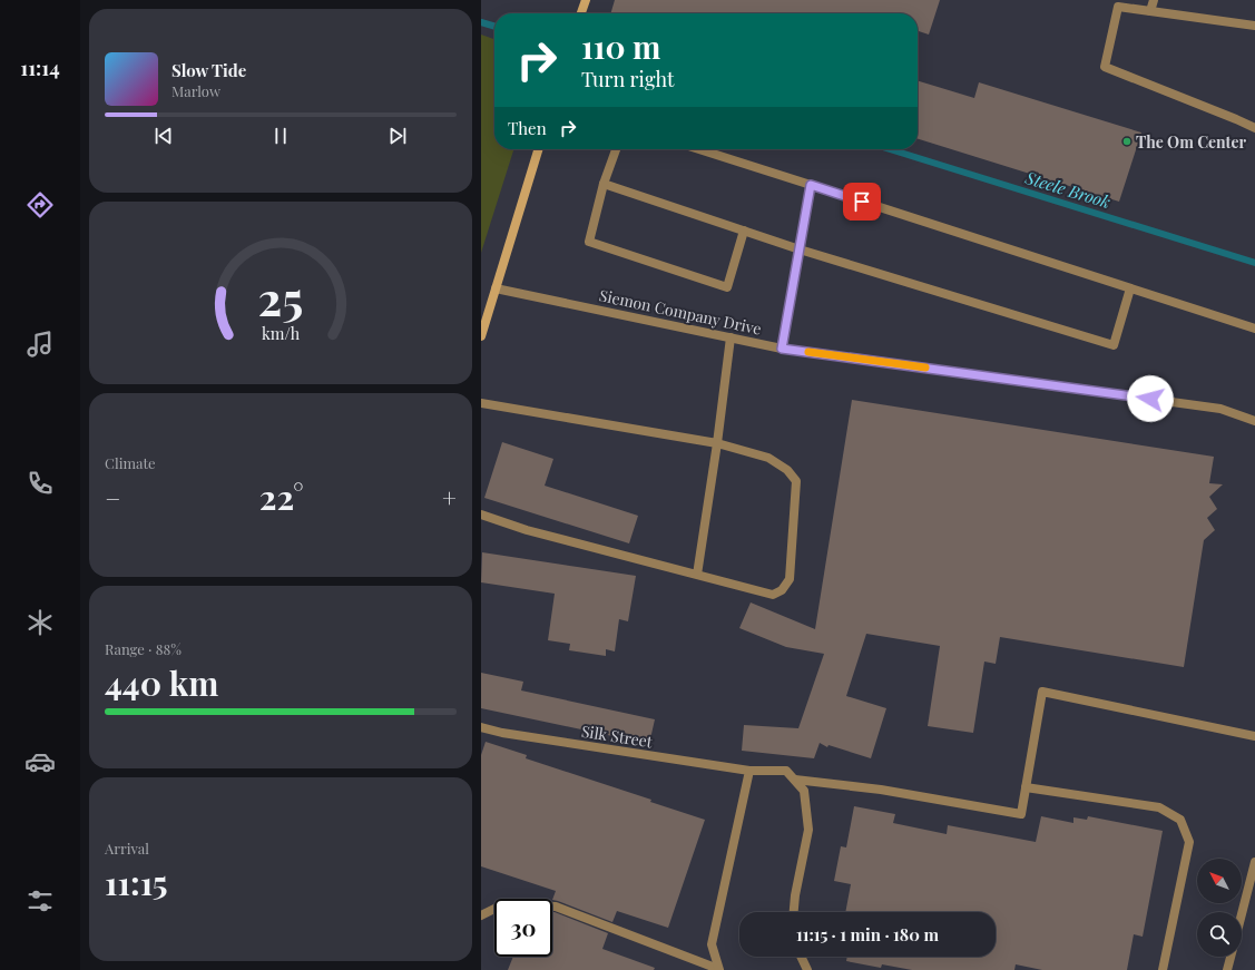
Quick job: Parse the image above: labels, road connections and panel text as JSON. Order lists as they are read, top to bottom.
{
  "streets": {
    "street": ["Siemon Company Drive", "Silk Street"]
  },
  "water": ["Steele Brook"],
  "places": ["The Om Center"],
  "north": "top left",
  "page": {
    "tabs": "11:14",
    "turn": ["110 m", "Turn right"],
    "song": ["Slow Tide", "Marlow"],
    "then": "Then",
    "tile": [
      "Climate",
      ["Range · 88%", "440 km"],
      ["Arrival", "11:15"]
    ],
    "heat": ["−", "22°", "+"],
    "limit": "30",
    "trip": "11:15 · 1 min · 180 m",
    "gauge": ["25", "km/h"]
  }
}
